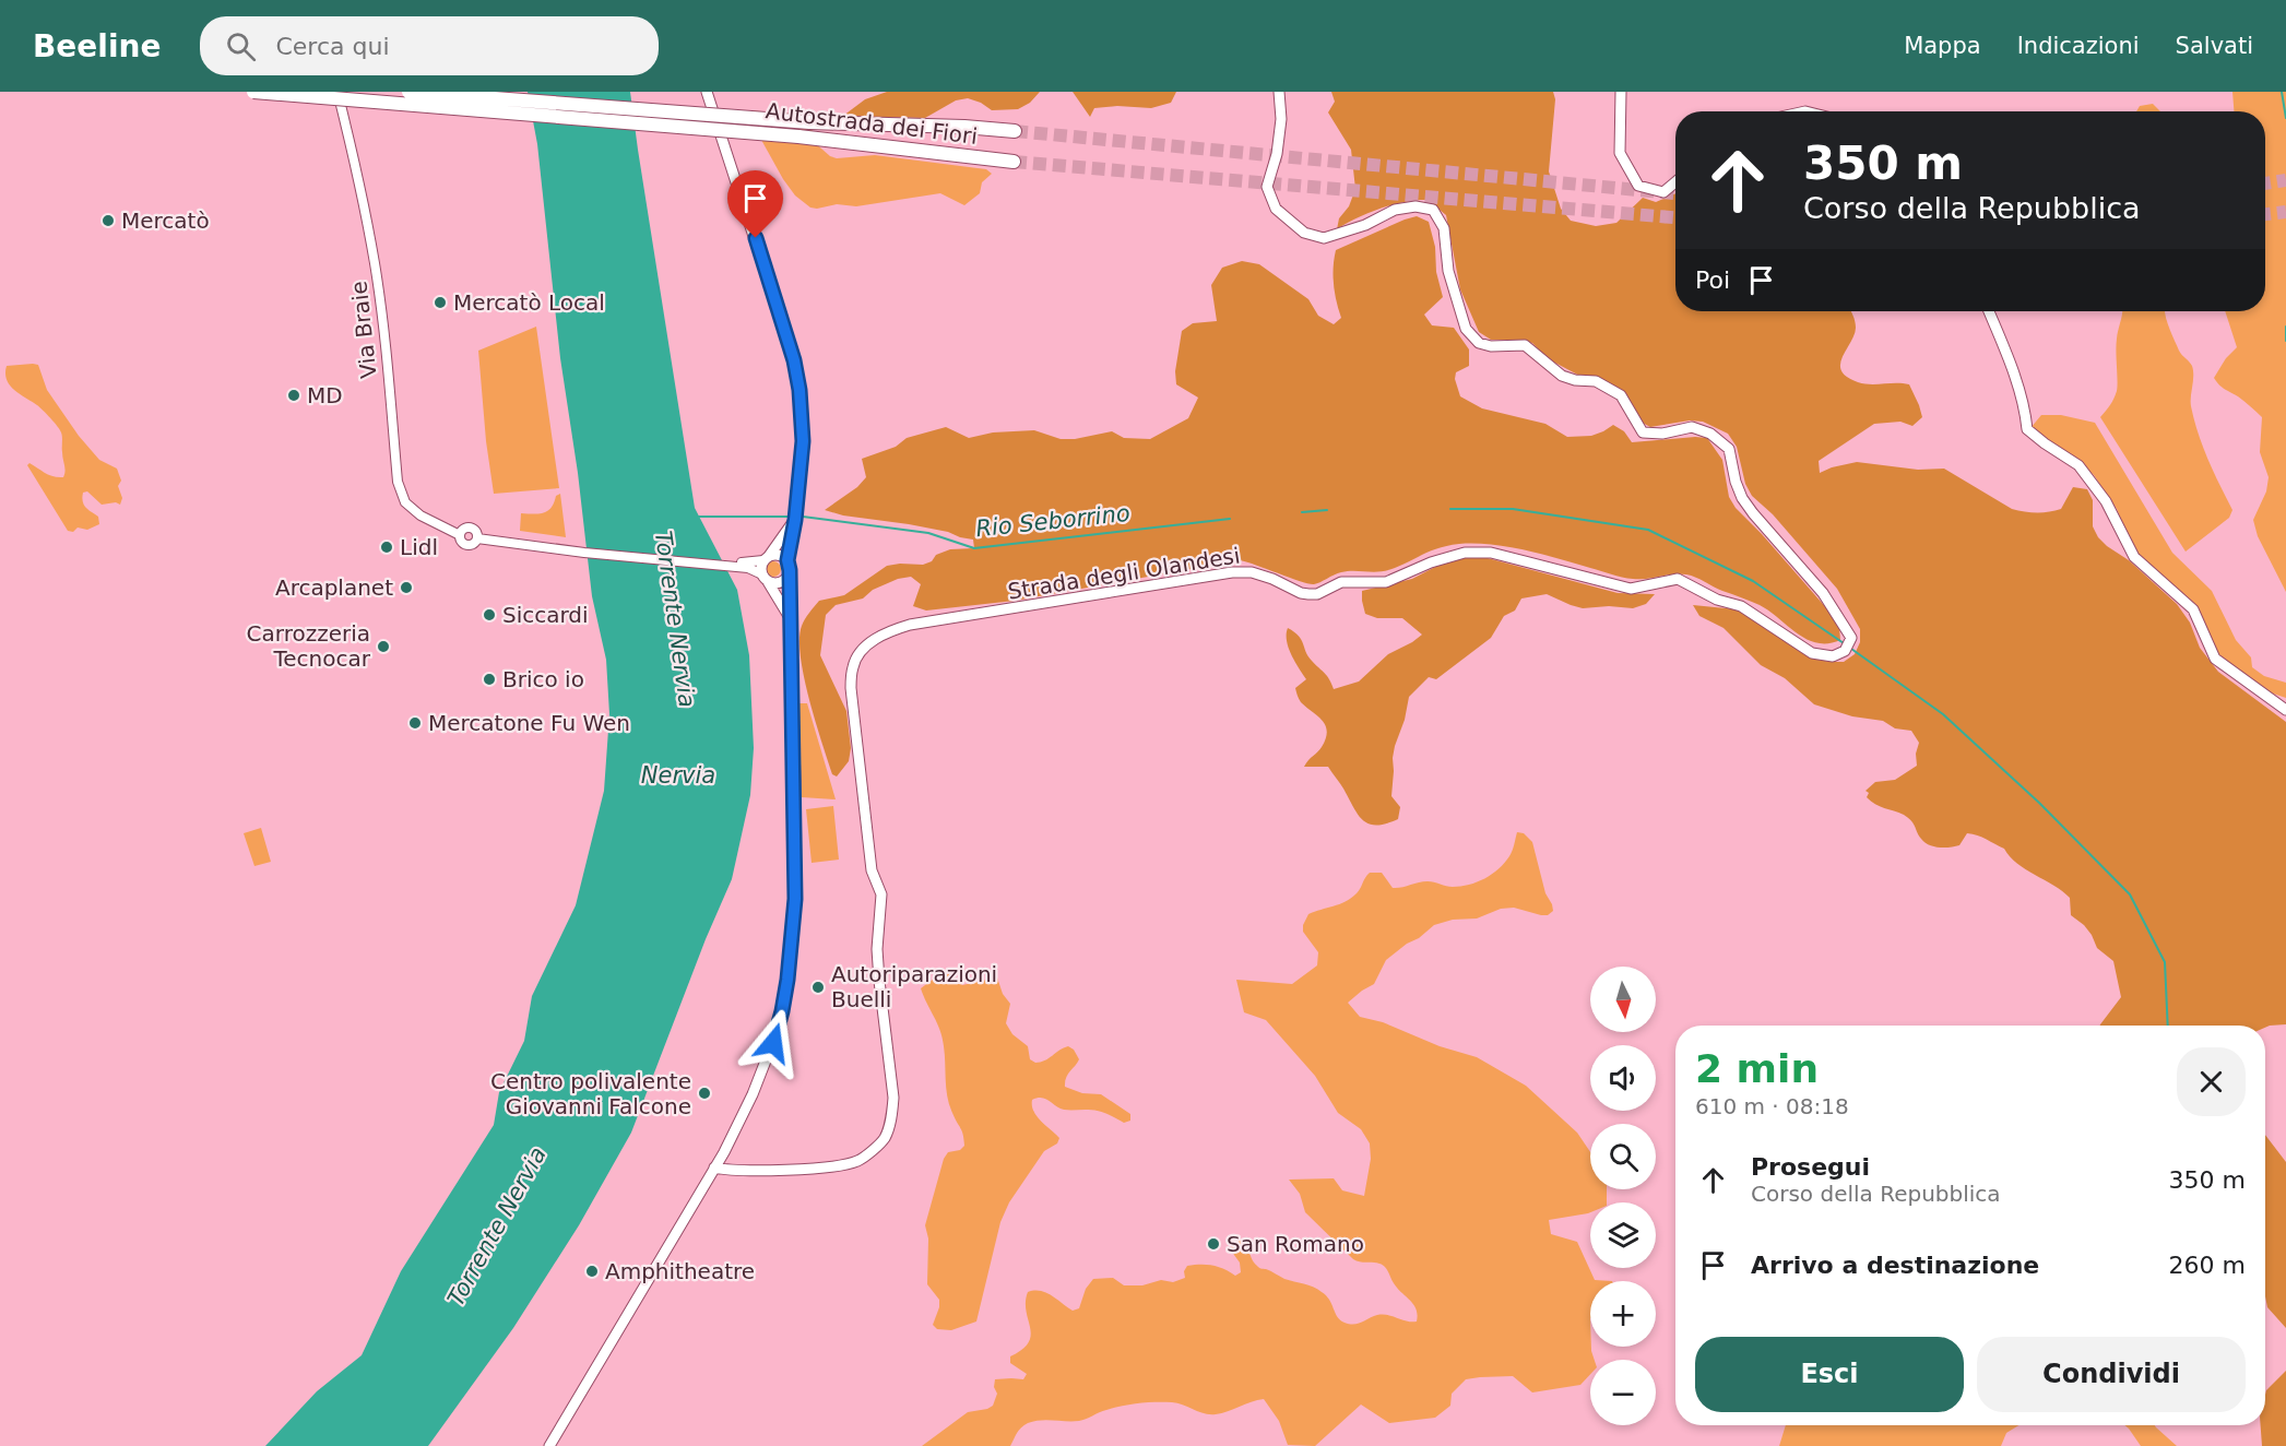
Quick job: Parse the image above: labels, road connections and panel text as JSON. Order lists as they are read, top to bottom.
{
  "streets": {
    "highway": ["Autostrada dei Fiori"],
    "main road": ["Strada degli Olandesi"],
    "street": ["Via Braie"]
  },
  "water": ["Rio Seborrino", "Torrente Nervia", "Nervia"],
  "places": [
    "Mercatò",
    "Mercatò Local",
    "MD",
    "Lidl",
    "Arcaplanet",
    "Siccardi",
    "Carrozzeria Tecnocar",
    "Brico io",
    "Mercatone Fu Wen",
    "Autoriparazioni Buelli",
    "Centro polivalente Giovanni Falcone",
    "San Romano",
    "Amphitheatre"
  ],
  "north": "bottom",
  "page": {
    "header": "Beeline",
    "search": "Cerca qui",
    "nav": ["Mappa", "Indicazioni", "Salvati"],
    "turn": ["350 m", "Corso della Repubblica"],
    "then": "Poi",
    "map_buttons": ["+", "−"],
    "heading": ["2 min", "610 m · 08:18"],
    "list": [
      {
        "name": "Prosegui",
        "note": "Corso della Repubblica",
        "value": "350 m"
      },
      {
        "name": "Arrivo a destinazione",
        "value": "260 m"
      }
    ],
    "buttons": ["Esci", "Condividi"]
  }
}
